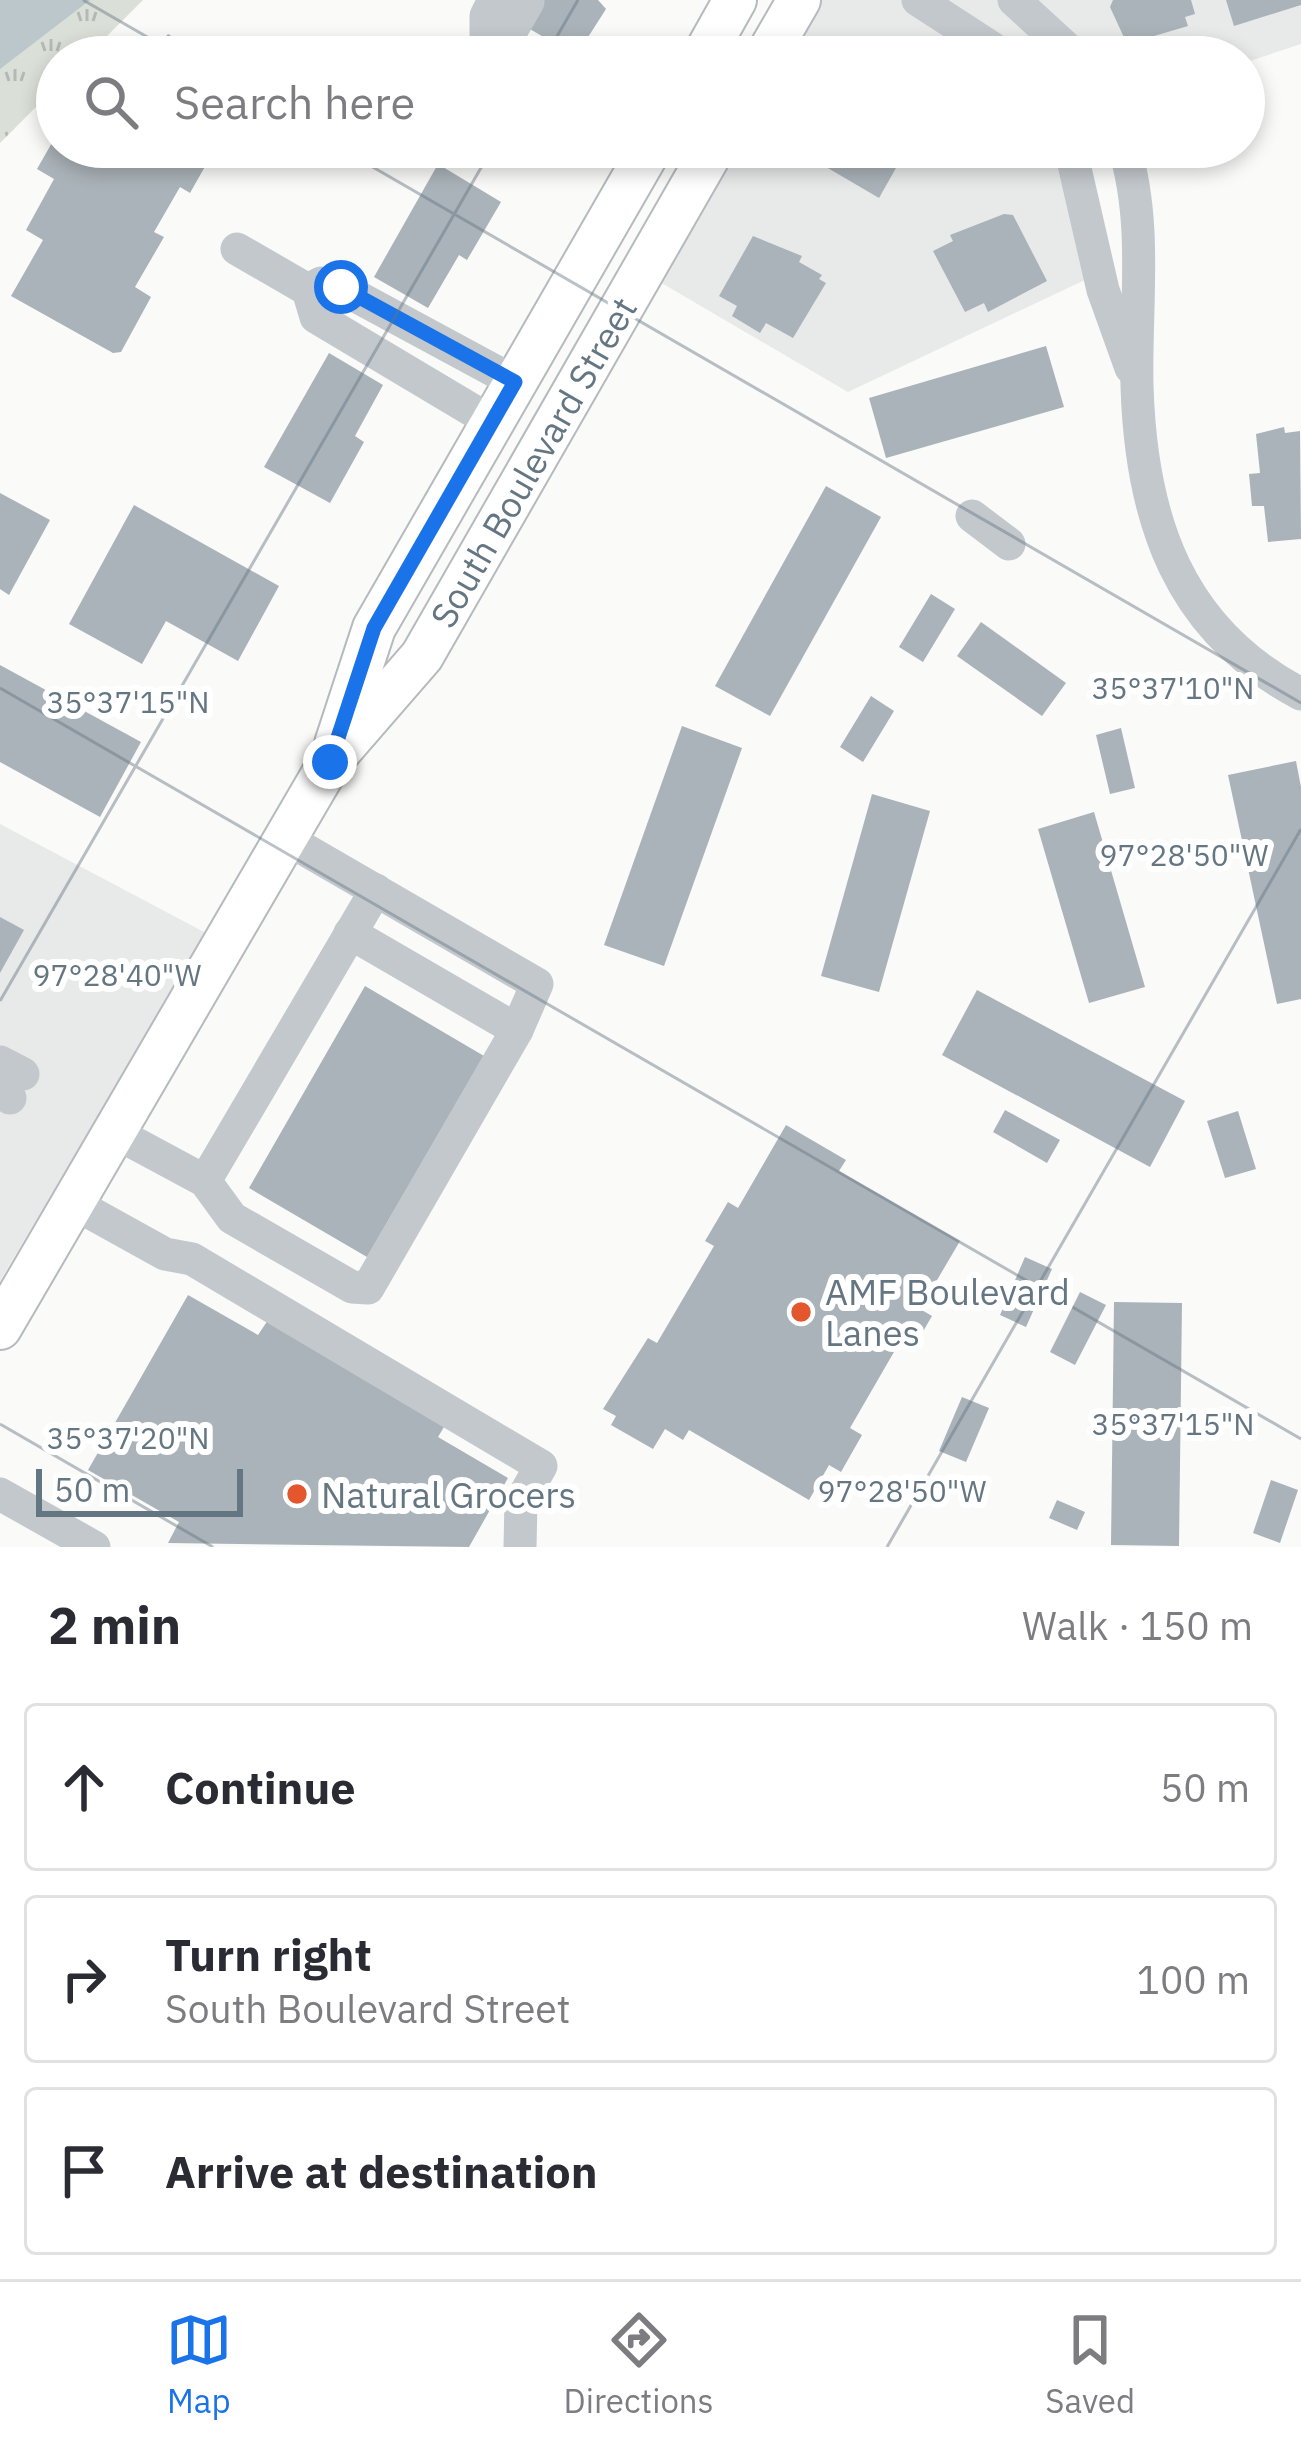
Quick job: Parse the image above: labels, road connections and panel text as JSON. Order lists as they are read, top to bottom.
{
  "streets": {
    "main road": ["South Boulevard Street"]
  },
  "places": ["AMF Boulevard Lanes", "Natural Grocers"],
  "scale_bar": "50 m",
  "page": {
    "search": "Search here",
    "scale": "50 m",
    "heading": ["2 min", "Walk · 150 m"],
    "list": [
      ["Continue", "50 m"],
      ["Turn right", "South Boulevard Street", "100 m"],
      "Arrive at destination"
    ],
    "nav": ["Map", "Directions", "Saved"]
  },
  "coordinates": [
    "35°37'10\"N",
    "35°37'15\"N",
    "97°28'50\"W",
    "97°28'40\"W",
    "35°37'20\"N"
  ]
}
